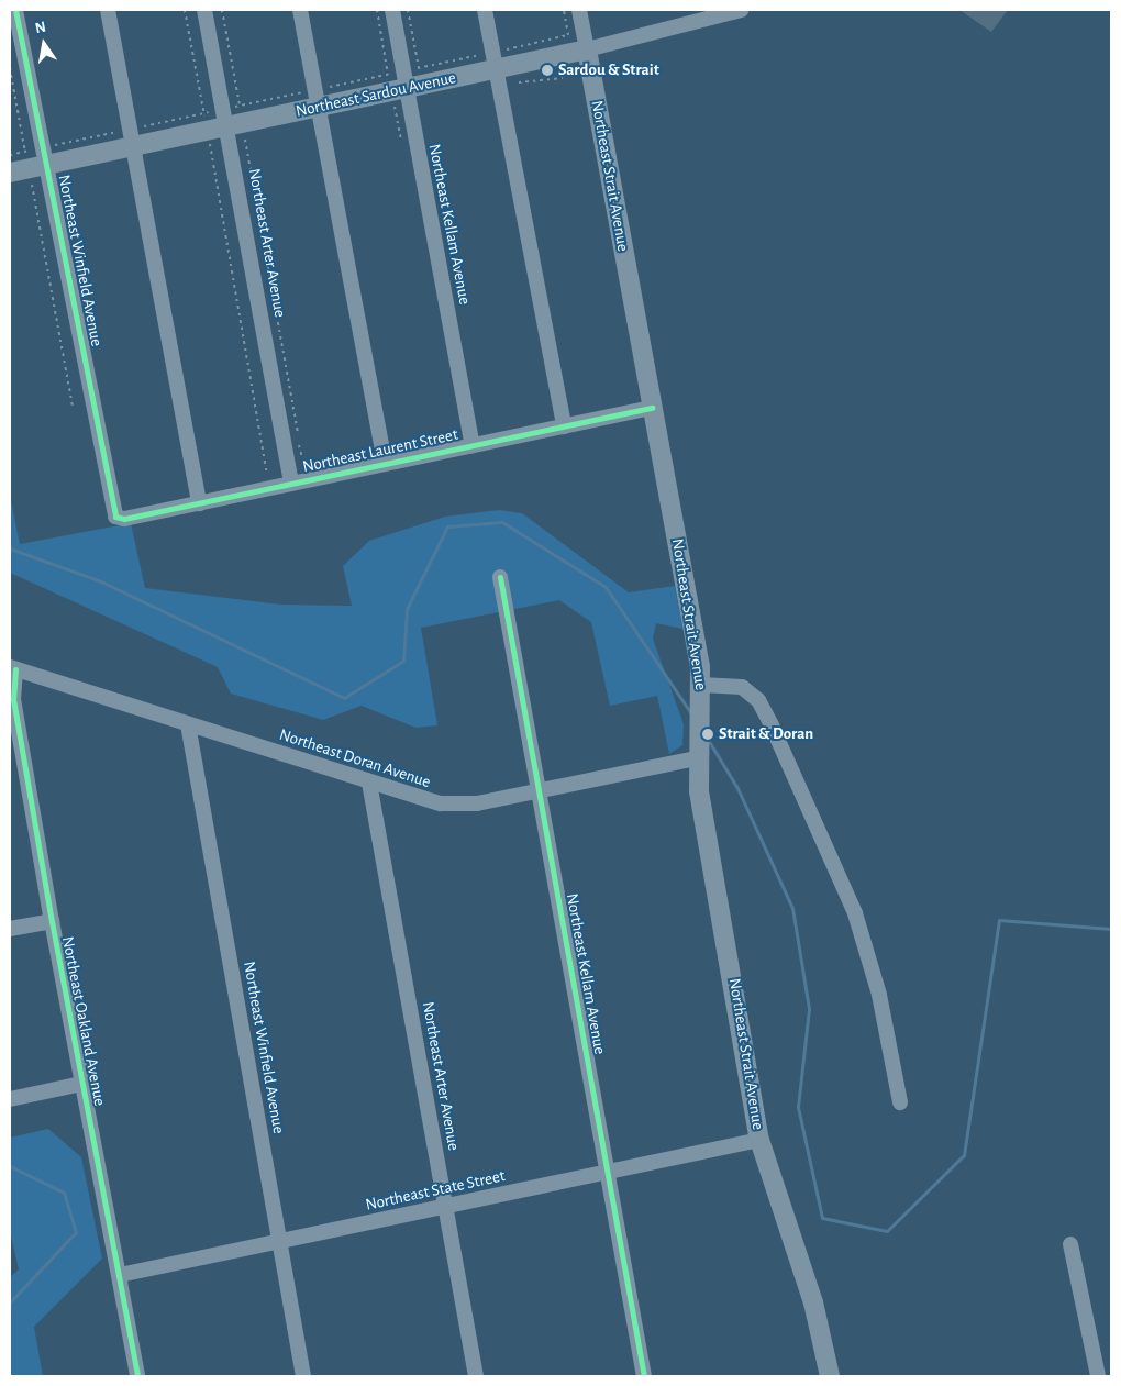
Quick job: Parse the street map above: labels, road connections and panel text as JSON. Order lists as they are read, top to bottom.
{
  "streets": {
    "main road": ["Northeast Sardou Avenue", "Northeast Strait Avenue"],
    "street": [
      "Northeast Kellam Avenue",
      "Northeast Arter Avenue",
      "Northeast Winfield Avenue",
      "Northeast Laurent Street",
      "Northeast Doran Avenue",
      "Northeast Oakland Avenue",
      "Northeast State Street"
    ]
  },
  "crossings": [
    ["Northeast Sardou Avenue", "Northeast Strait Avenue"],
    ["Northeast Sardou Avenue", "Northeast Kellam Avenue"],
    ["Northeast Sardou Avenue", "Northeast Arter Avenue"],
    ["Northeast Sardou Avenue", "Northeast Winfield Avenue"],
    ["Northeast Strait Avenue", "Northeast Laurent Street"],
    ["Northeast Strait Avenue", "Northeast Doran Avenue"],
    ["Northeast Strait Avenue", "Northeast State Street"],
    ["Northeast Kellam Avenue", "Northeast Laurent Street"],
    ["Northeast Kellam Avenue", "Northeast Doran Avenue"],
    ["Northeast Kellam Avenue", "Northeast State Street"],
    ["Northeast Arter Avenue", "Northeast Laurent Street"],
    ["Northeast Arter Avenue", "Northeast Doran Avenue"],
    ["Northeast Arter Avenue", "Northeast State Street"],
    ["Northeast Winfield Avenue", "Northeast Laurent Street"],
    ["Northeast Winfield Avenue", "Northeast Doran Avenue"],
    ["Northeast Winfield Avenue", "Northeast State Street"],
    ["Northeast Doran Avenue", "Northeast Oakland Avenue"],
    ["Northeast Oakland Avenue", "Northeast State Street"]
  ],
  "places": ["Sardou & Strait", "Strait & Doran"],
  "north": "top"
}
